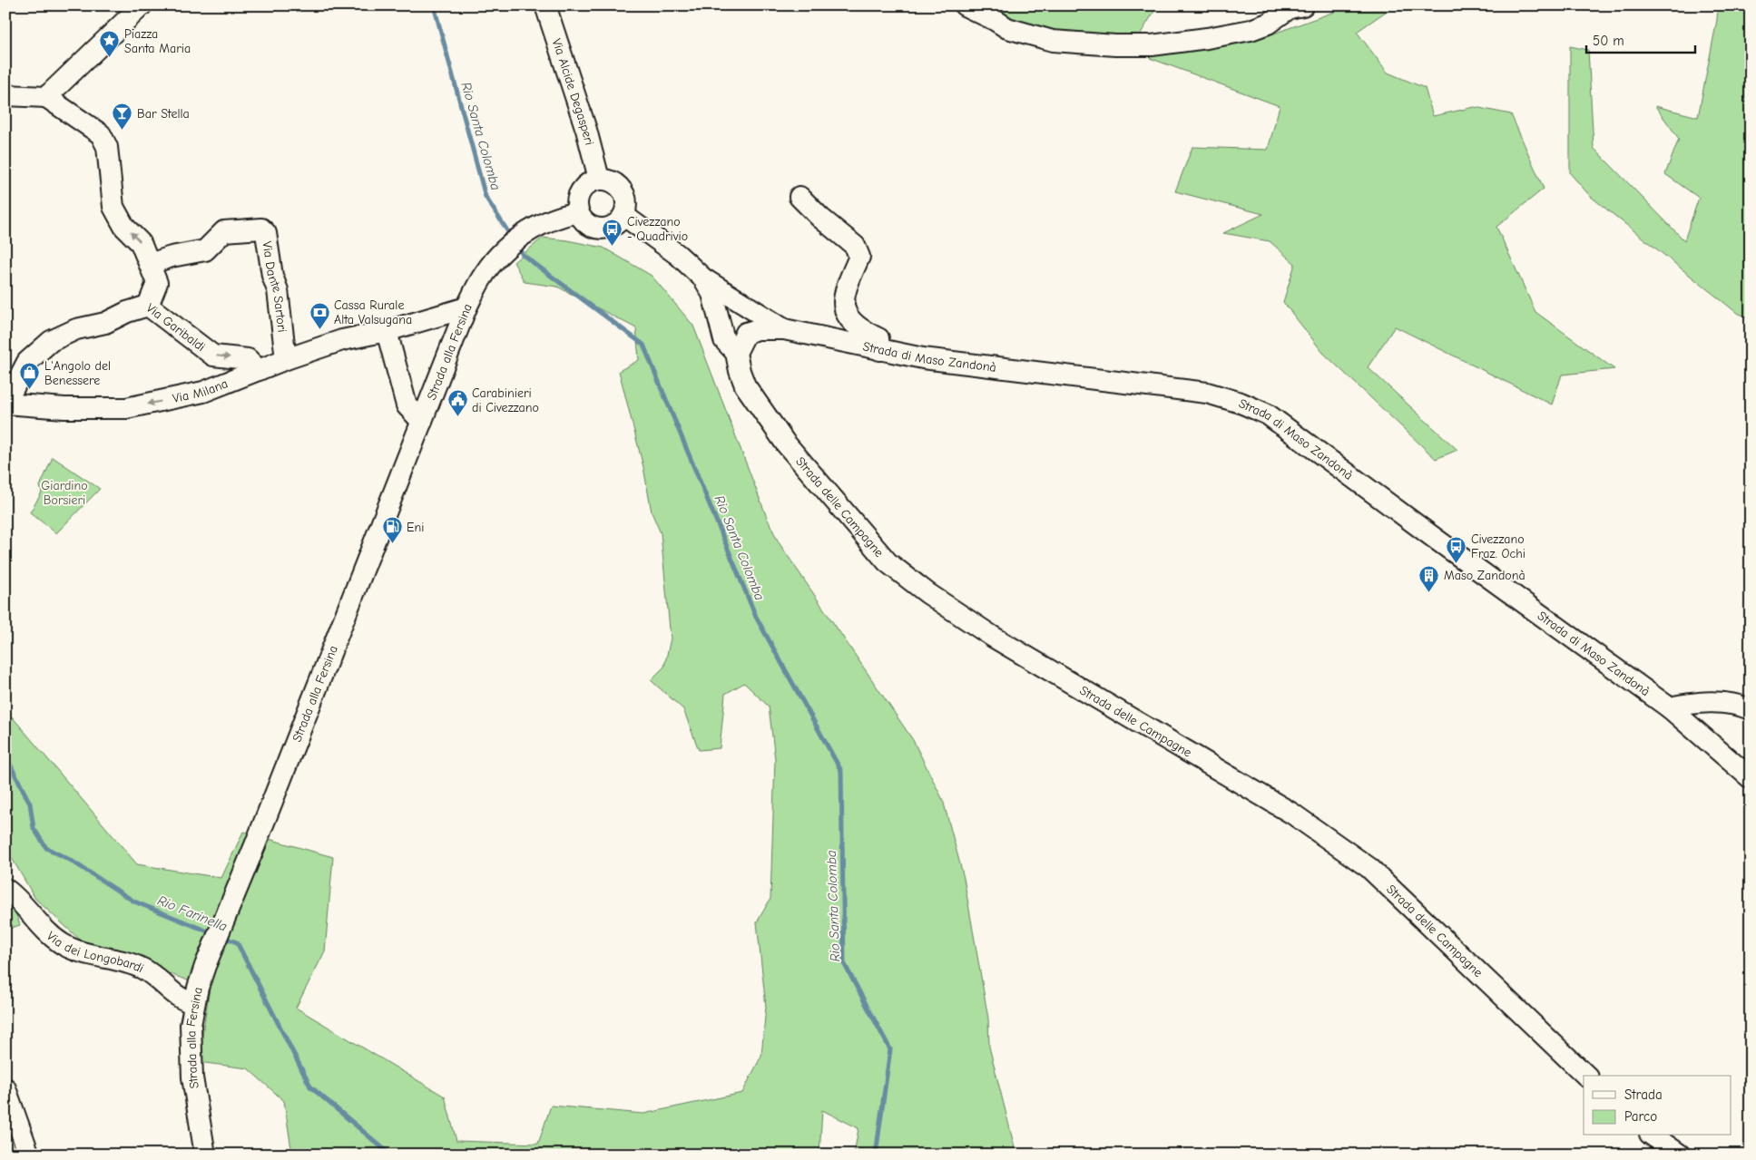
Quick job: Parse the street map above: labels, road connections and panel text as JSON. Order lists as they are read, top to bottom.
{
  "streets": {
    "street": [
      "Via Alcide Degasperi",
      "Via Dante Sartori",
      "Via Garibaldi",
      "Strada alla Fersina",
      "Strada di Maso Zandonà",
      "Via Milana",
      "Strada delle Campagne",
      "Via dei Longobardi"
    ]
  },
  "crossings": [
    ["Via Alcide Degasperi", "Strada alla Fersina"],
    ["Via Dante Sartori", "Via Garibaldi"],
    ["Via Dante Sartori", "Via Milana"],
    ["Via Garibaldi", "Via Milana"],
    ["Strada alla Fersina", "Via Milana"],
    ["Strada alla Fersina", "Via dei Longobardi"]
  ],
  "one_way": ["Via Milana"],
  "water": ["Rio Santa Colomba", "Rio Farinella"],
  "parks": ["Giardino Borsieri"],
  "places": {
    "place": ["Piazza Santa Maria"],
    "bar": ["Bar Stella"],
    "bus stop": ["Civezzano - Quadrivio", "Civezzano Fraz. Ochi"],
    "bank": ["Cassa Rurale Alta Valsugana"],
    "shop": ["L'Angolo del Benessere"],
    "public building": ["Carabinieri di Civezzano"],
    "fuel station": ["Eni"],
    "building": ["Maso Zandonà"]
  },
  "legend": ["Strada", "Parco"],
  "scale_bar": "50 m"
}
